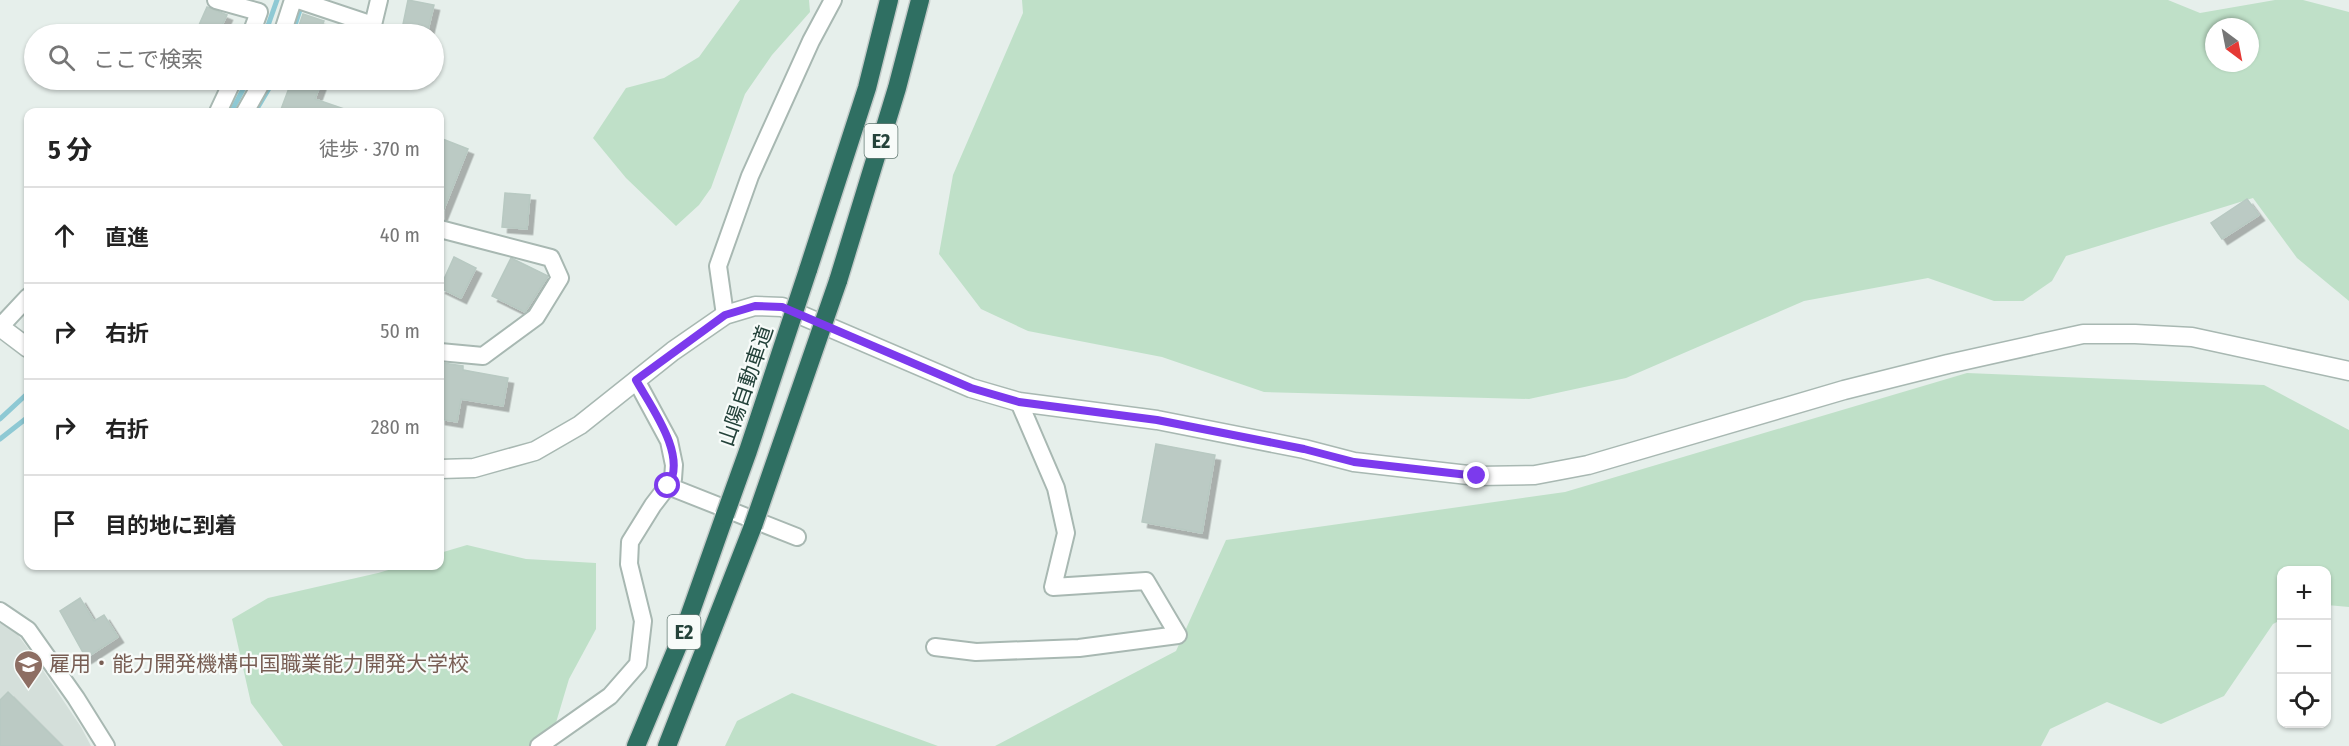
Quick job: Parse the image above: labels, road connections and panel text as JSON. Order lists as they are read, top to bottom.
{
  "streets": {
    "highway": ["E2", "山陽自動車道"]
  },
  "places": {
    "school or university": ["雇用・能力開発機構中国職業能力開発大学校"]
  },
  "north": "bottom right",
  "page": {
    "search": "ここで検索",
    "heading": ["5 分", "徒歩 · 370 m"],
    "list": [
      ["直進", "40 m"],
      ["右折", "50 m"],
      ["右折", "280 m"],
      "目的地に到着"
    ],
    "map_buttons": ["+", "−"]
  }
}
